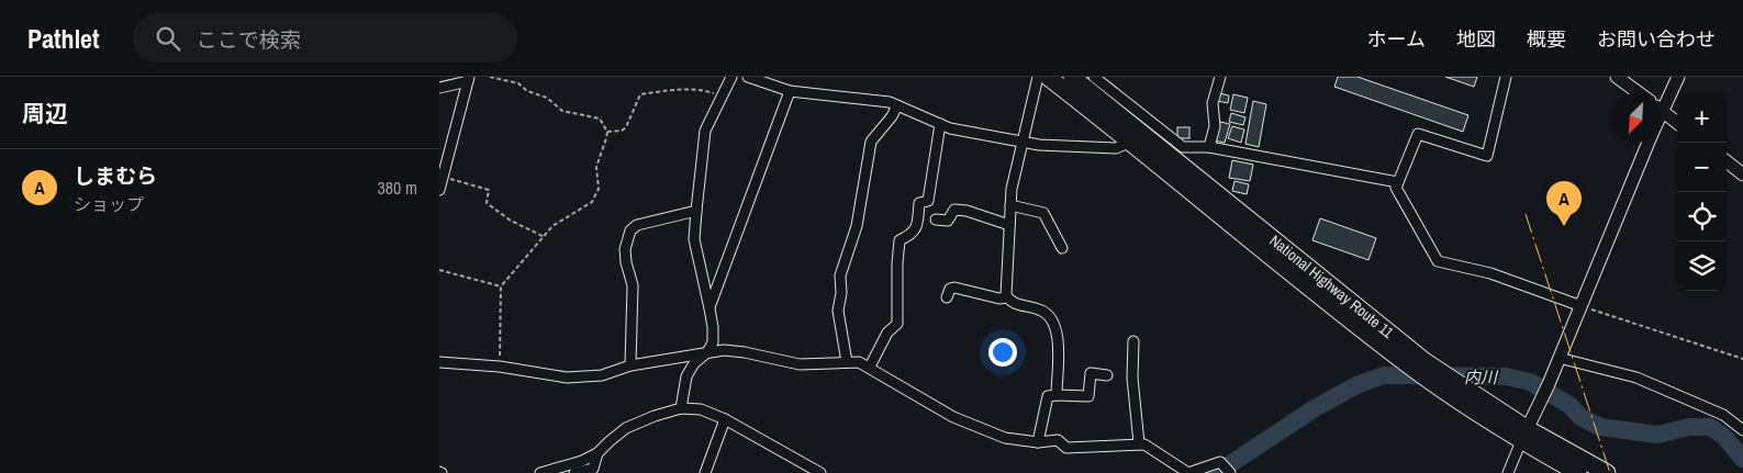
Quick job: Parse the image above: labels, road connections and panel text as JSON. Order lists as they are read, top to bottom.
{
  "streets": {
    "highway": ["National Highway Route 11"]
  },
  "water": ["内川"],
  "north": "bottom left",
  "page": {
    "header": "Pathlet",
    "search": "ここで検索",
    "nav": [
      "ホーム",
      "地図",
      "概要",
      "お問い合わせ"
    ],
    "heading": "周辺",
    "map_buttons": ["+", "−"],
    "list": [
      {
        "mark": "A",
        "name": "しまむら",
        "note": "ショップ",
        "value": "380 m"
      }
    ],
    "pins": "A"
  }
}
